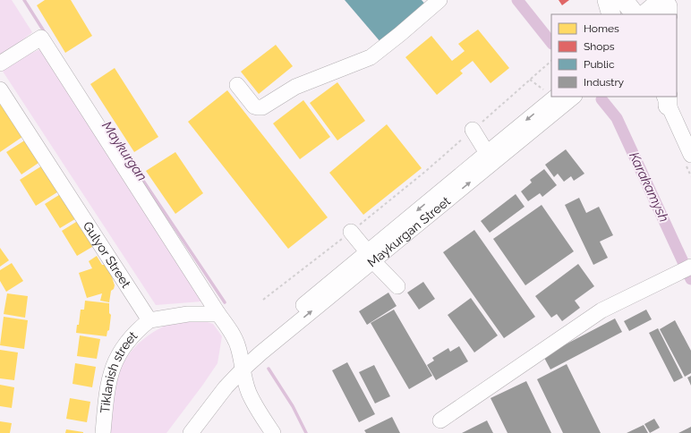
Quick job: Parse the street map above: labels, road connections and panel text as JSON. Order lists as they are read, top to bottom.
{
  "streets": {
    "street": ["Maykurgan Street", "Gulyor Street", "Tiklanish street"]
  },
  "crossings": [
    ["Gulyor Street", "Tiklanish street"]
  ],
  "water": ["Maykurgan", "Karakamysh"],
  "legend": [
    "Homes",
    "Shops",
    "Public",
    "Industry"
  ]
}
